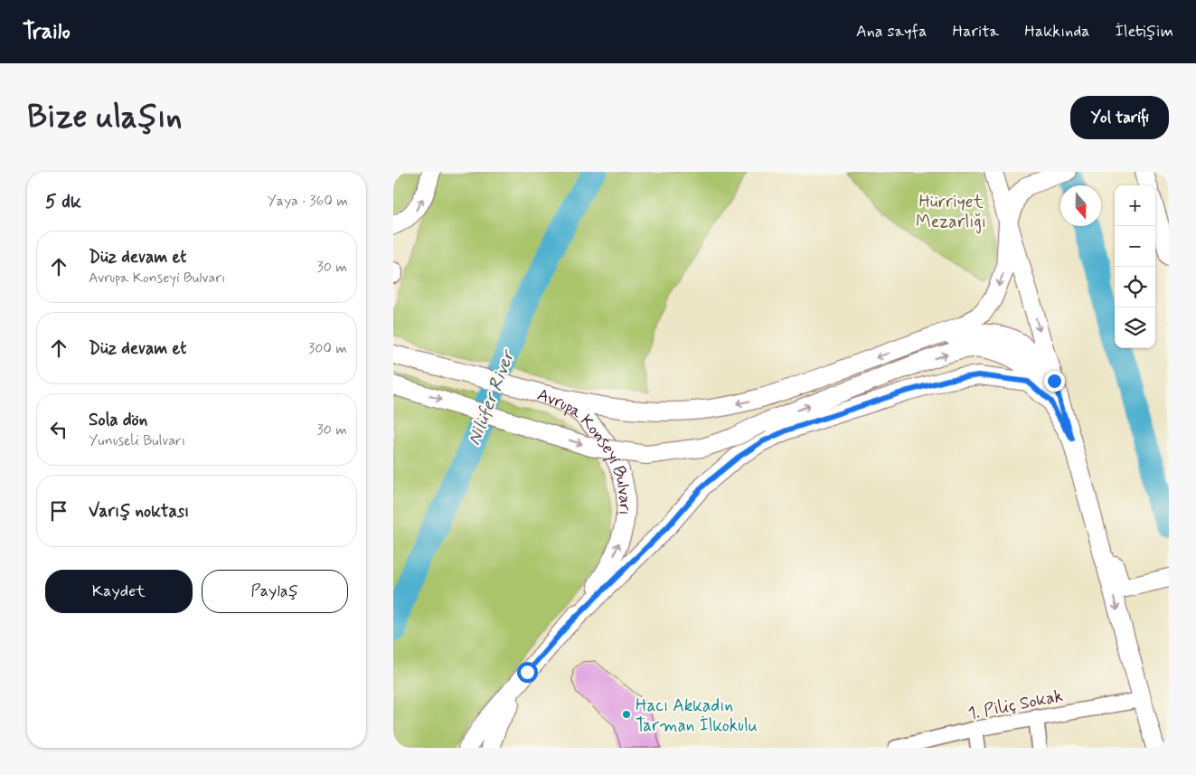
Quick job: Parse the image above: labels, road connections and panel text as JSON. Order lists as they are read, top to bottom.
{
  "streets": {
    "main road": ["Avrupa Konseyi Bulvarı"],
    "street": ["1. Piliç Sokak"]
  },
  "one_way": ["Avrupa Konseyi Bulvarı"],
  "water": ["Nilüfer River"],
  "parks": ["Hürriyet Mezarlığı"],
  "places": ["Hacı Akkadın Tarman İlkokulu"],
  "north": "bottom",
  "page": {
    "header": "Trailo",
    "nav": [
      "Ana sayfa",
      "Harita",
      "Hakkında",
      "İletişim"
    ],
    "buttons": [
      "Yol tarifi",
      ["Kaydet", "Paylaş"]
    ],
    "title": "Bize ulaşın",
    "heading": ["5 dk", "Yaya · 360 m"],
    "map_buttons": ["+", "−"],
    "list": [
      ["Düz devam et", "Avrupa Konseyi Bulvarı", "30 m"],
      ["Düz devam et", "300 m"],
      ["Sola dön", "Yunuseli Bulvarı", "30 m"],
      "Varış noktası"
    ]
  }
}
